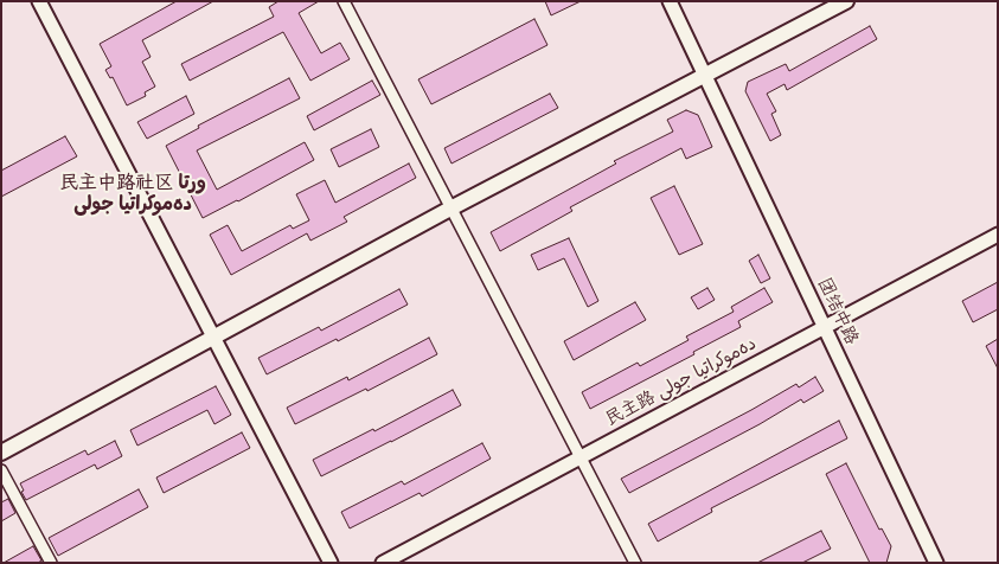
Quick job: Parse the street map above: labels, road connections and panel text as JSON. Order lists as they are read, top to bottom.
{
  "streets": {
    "street": ["团结中路", "民主路 دەموكراتيا جولى"]
  },
  "crossings": [
    ["团结中路", "民主路 دەموكراتيا جولى"]
  ],
  "districts": ["民主中路社区 ورتا دەموكراتيا جولى"]
}
